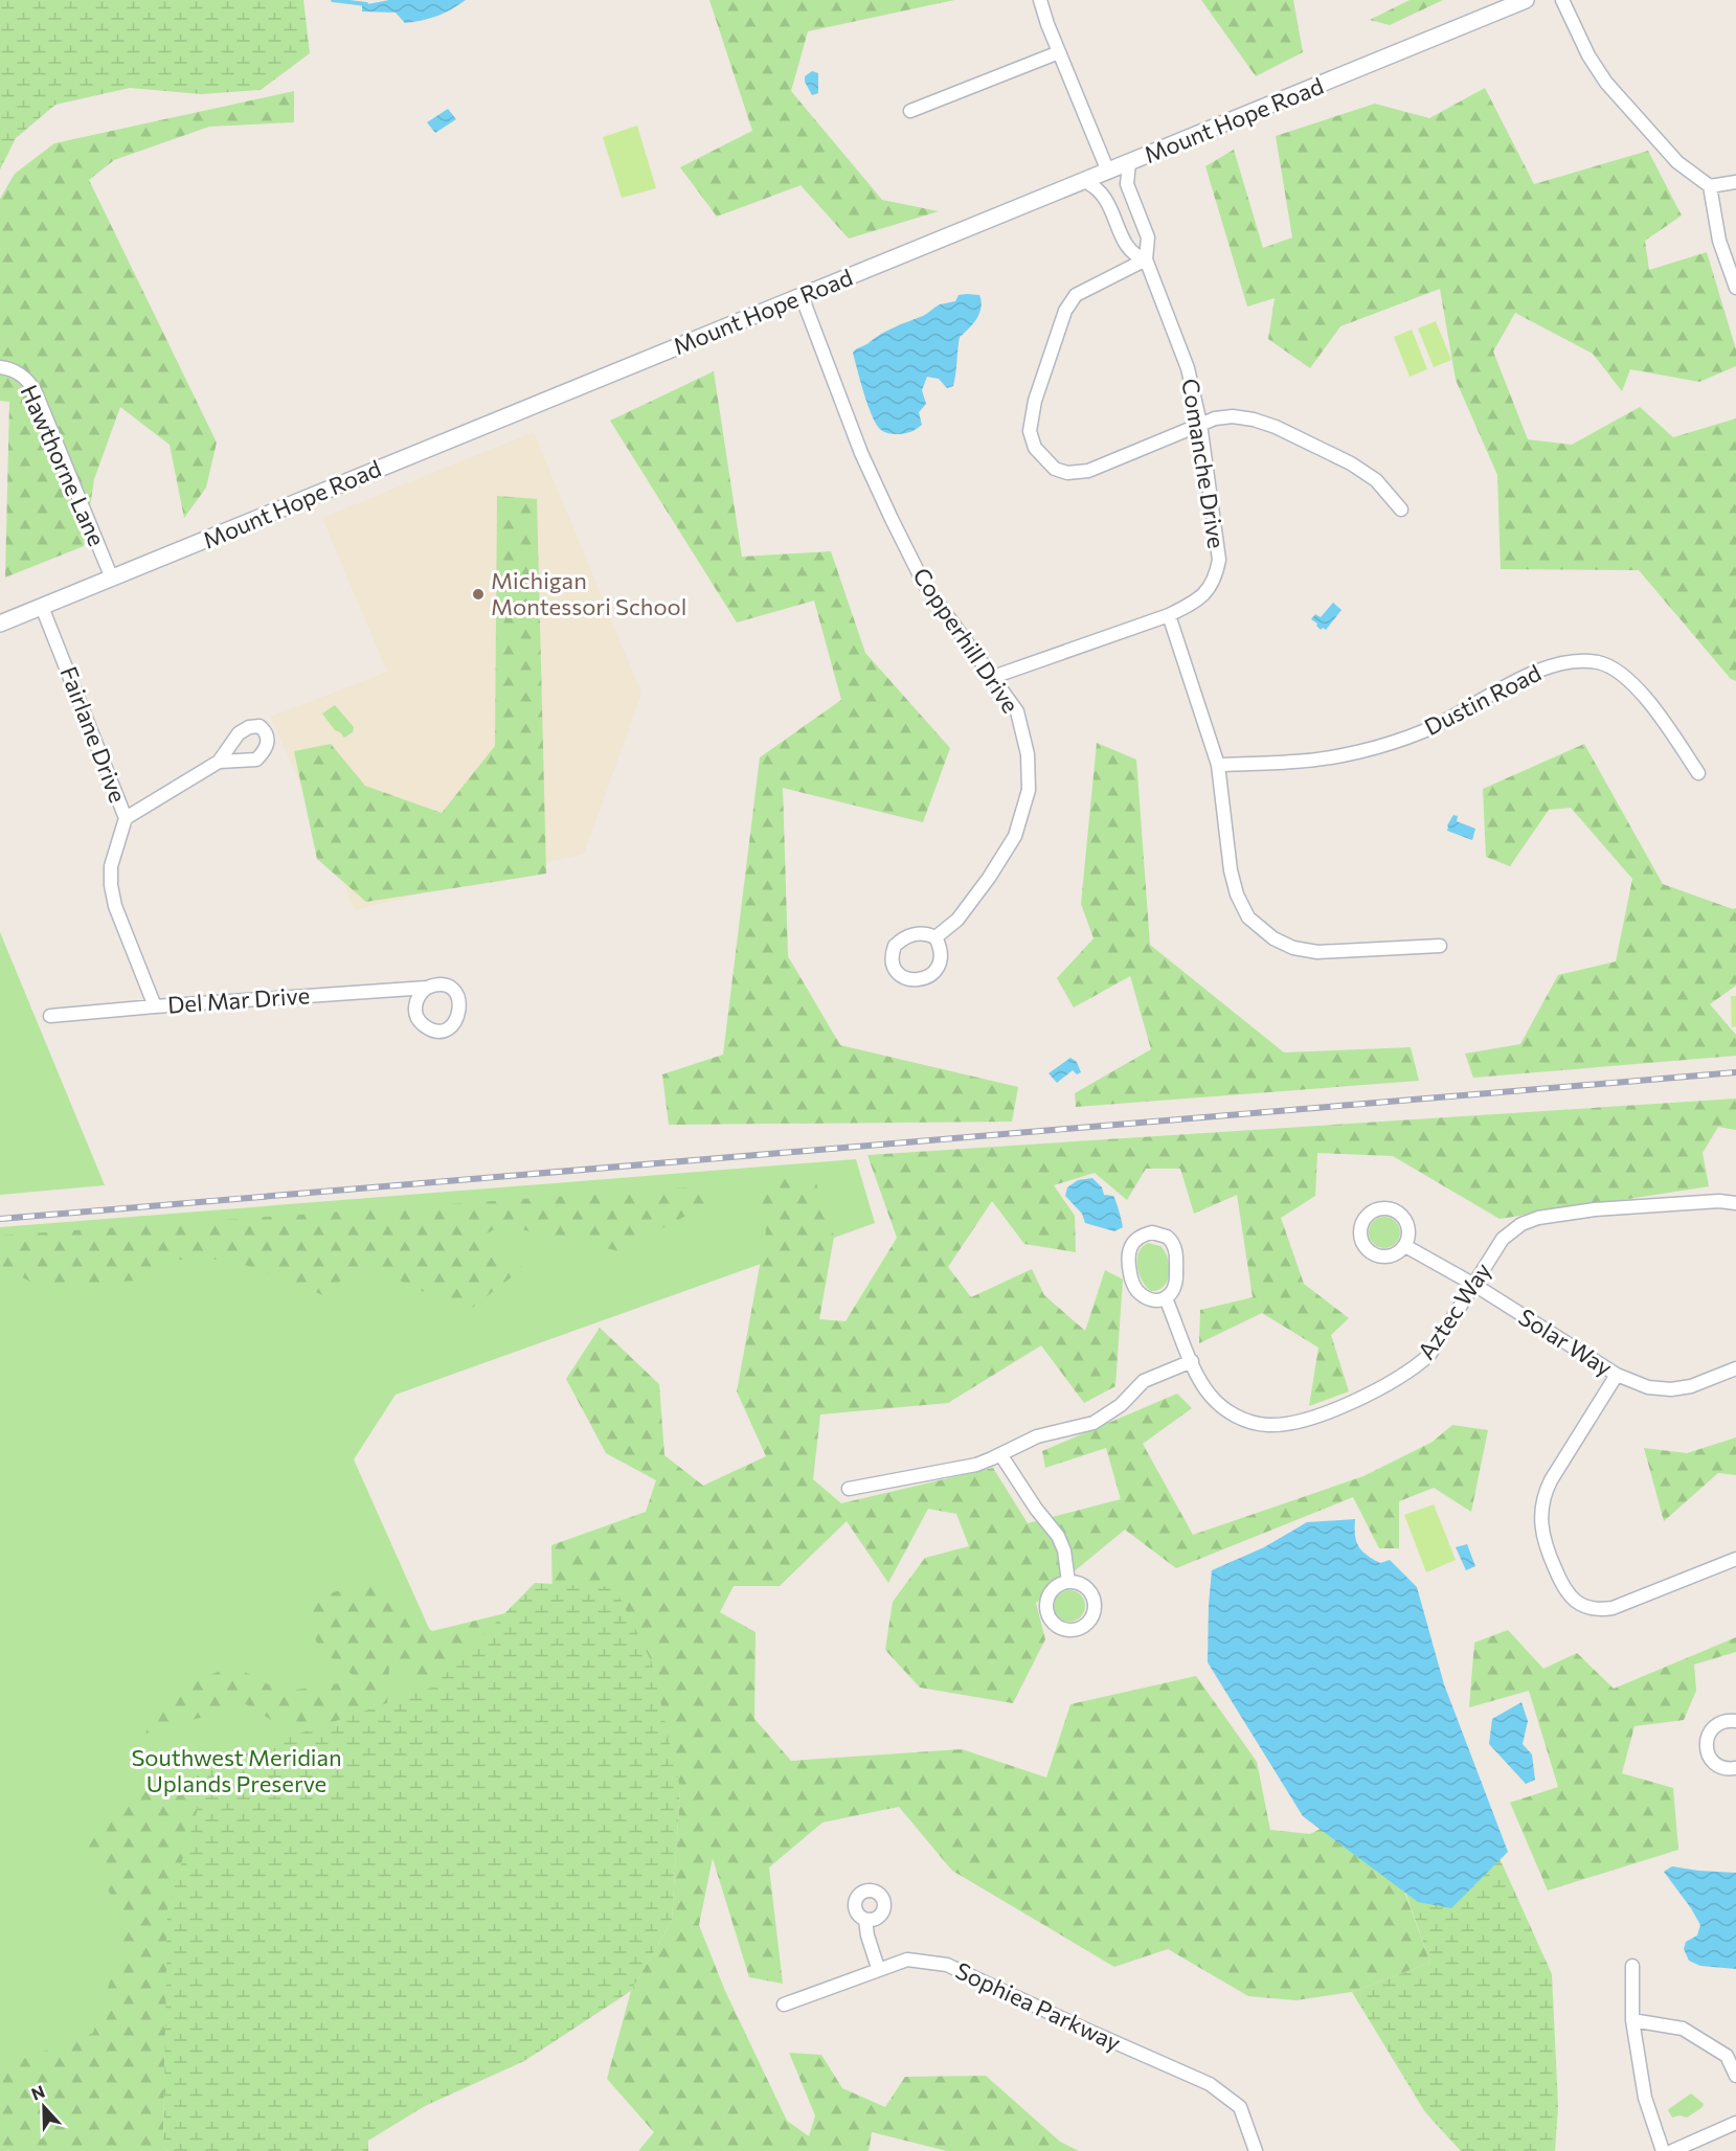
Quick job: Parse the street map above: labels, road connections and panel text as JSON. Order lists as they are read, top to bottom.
{
  "streets": {
    "street": [
      "Mount Hope Road",
      "Comanche Drive",
      "Hawthorne Lane",
      "Copperhill Drive",
      "Dustin Road",
      "Fairlane Drive",
      "Del Mar Drive",
      "Aztec Way",
      "Solar Way",
      "Sophiea Parkway"
    ]
  },
  "crossings": [
    ["Mount Hope Road", "Comanche Drive"],
    ["Mount Hope Road", "Hawthorne Lane"],
    ["Mount Hope Road", "Copperhill Drive"],
    ["Mount Hope Road", "Fairlane Drive"],
    ["Comanche Drive", "Copperhill Drive"],
    ["Fairlane Drive", "Del Mar Drive"],
    ["Aztec Way", "Solar Way"]
  ],
  "parks": ["Southwest Meridian Uplands Preserve"],
  "places": ["Michigan Montessori School"],
  "north": "top"
}
